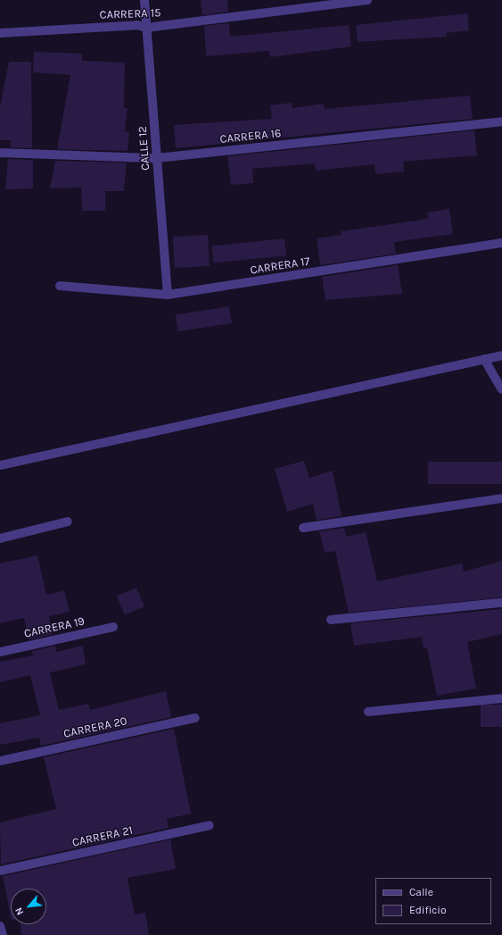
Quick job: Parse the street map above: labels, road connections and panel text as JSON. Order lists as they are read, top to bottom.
{
  "streets": {
    "street": [
      "CARRERA 15",
      "CARRERA 16",
      "CALLE 12",
      "CARRERA 17",
      "CARRERA 19",
      "CARRERA 20",
      "CARRERA 21"
    ]
  },
  "crossings": [
    ["CARRERA 15", "CALLE 12"],
    ["CARRERA 16", "CALLE 12"],
    ["CALLE 12", "CARRERA 17"]
  ],
  "legend": ["Calle", "Edificio"],
  "north": "bottom left"
}
